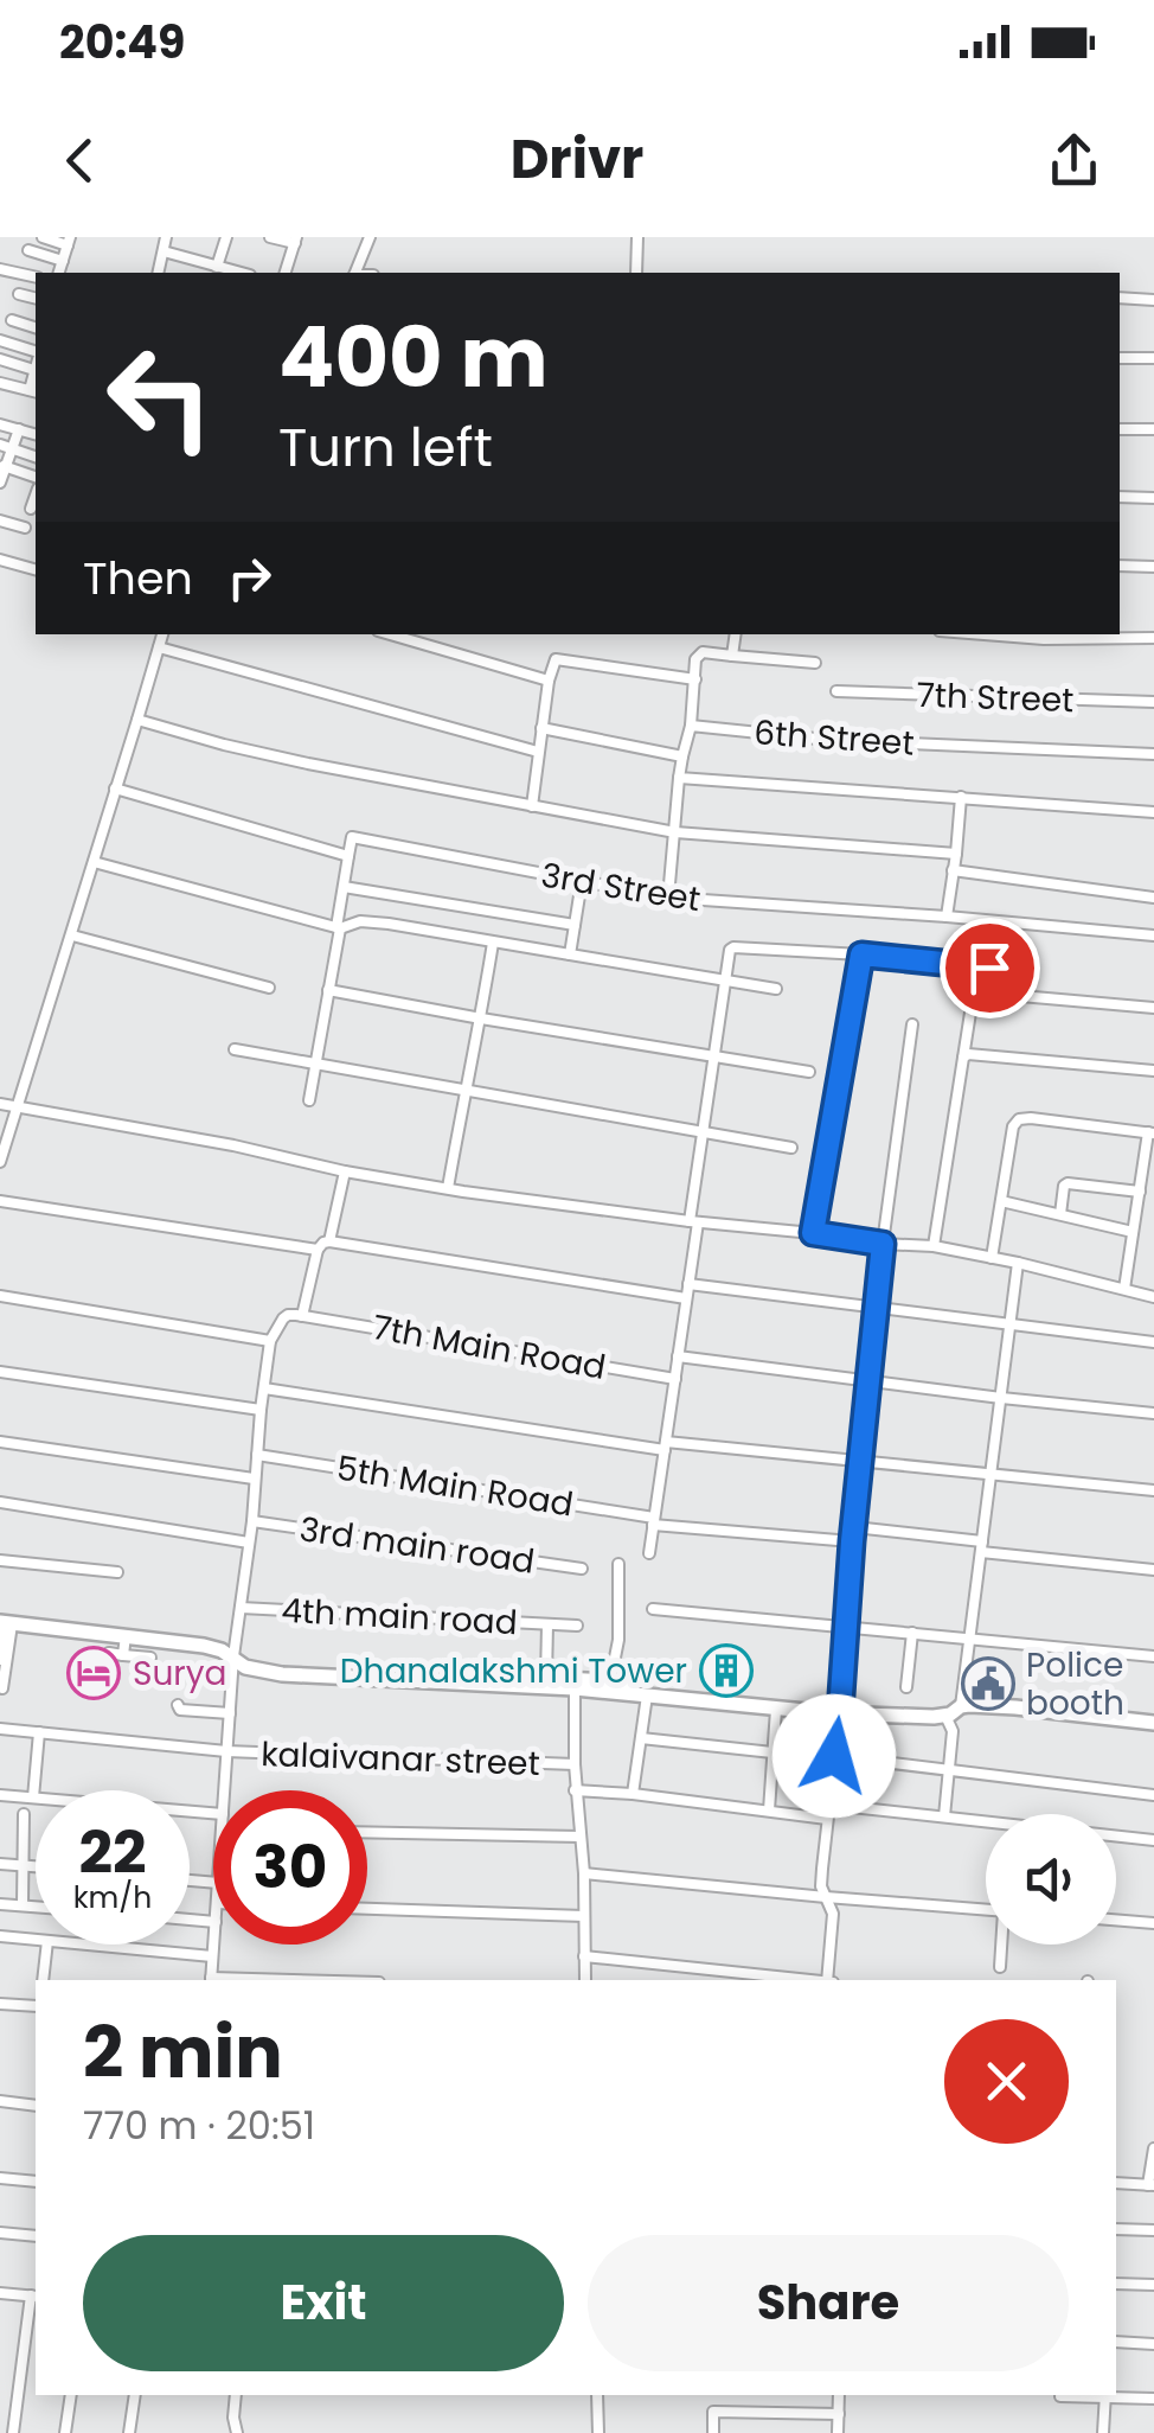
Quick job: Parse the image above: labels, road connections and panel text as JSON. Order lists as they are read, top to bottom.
{
  "streets": {
    "street": [
      "7th Street",
      "6th Street",
      "3rd Street",
      "7th Main Road",
      "5th Main Road",
      "3rd main road",
      "4th main road",
      "kalaivanar street"
    ]
  },
  "places": {
    "building": ["Dhanalakshmi Tower"],
    "hotel": ["Surya"],
    "public building": ["Police booth"]
  },
  "page": {
    "status": "20:49",
    "header": "Drivr",
    "turn": ["400 m", "Turn left"],
    "then": "Then",
    "speed": "22 km/h",
    "limit": "30",
    "heading": ["2 min", "770 m · 20:51"],
    "buttons": ["Exit", "Share"]
  }
}
